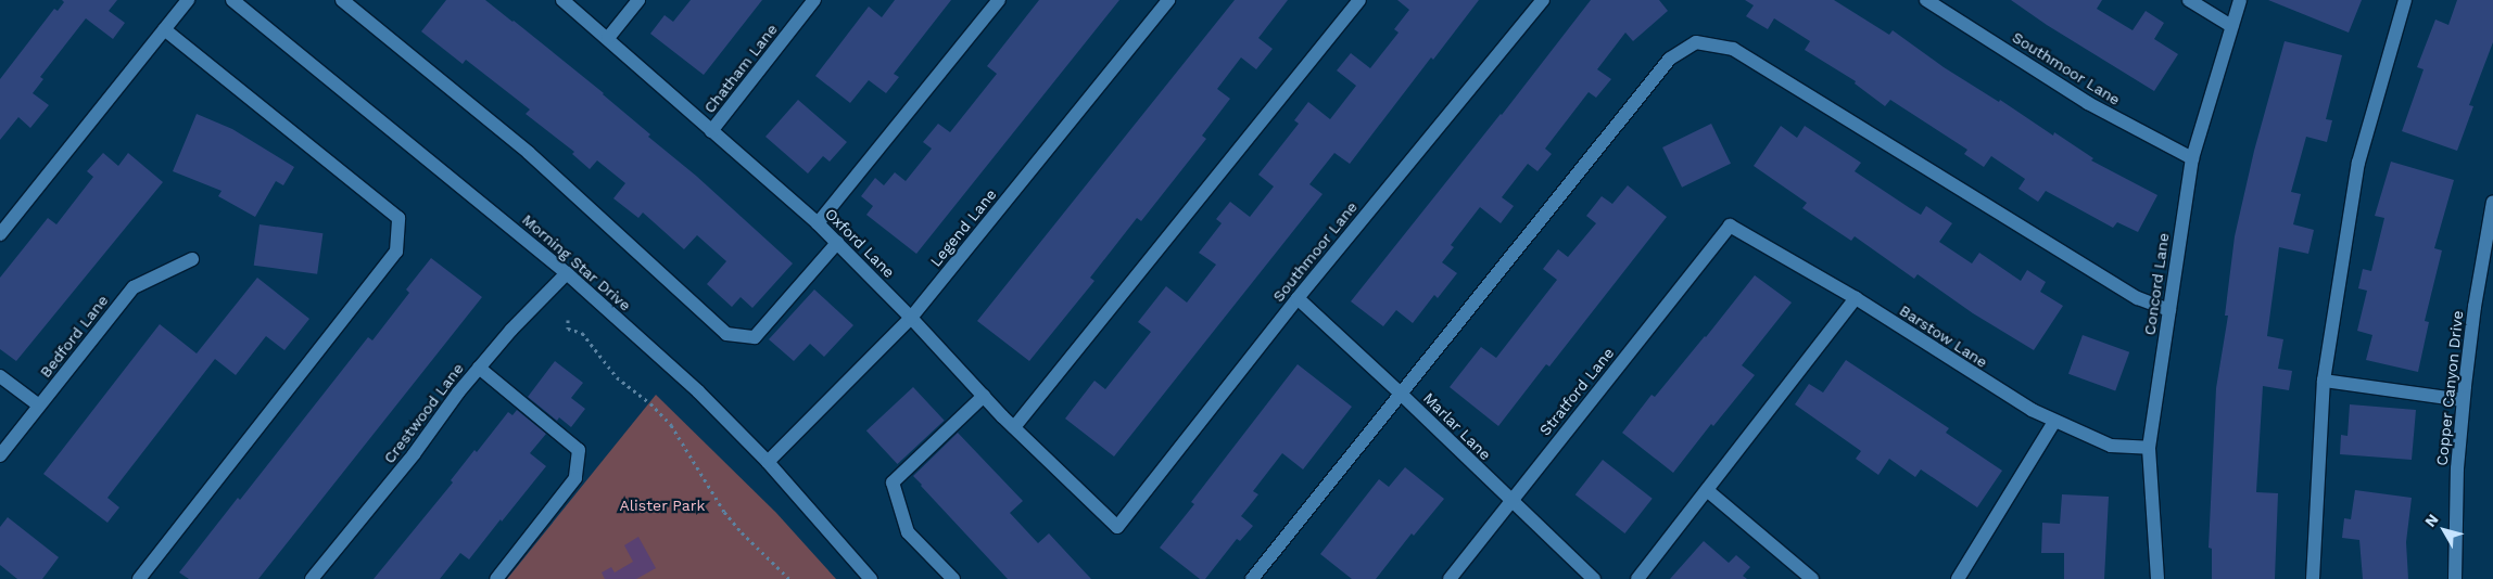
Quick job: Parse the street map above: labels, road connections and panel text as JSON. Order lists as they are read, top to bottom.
{
  "streets": {
    "street": [
      "Chatham Lane",
      "Southmoor Lane",
      "Legend Lane",
      "Oxford Lane",
      "Morning Star Drive",
      "Concord Lane",
      "Bedford Lane",
      "Barstow Lane",
      "Copper Canyon Drive",
      "Stratford Lane",
      "Crestwood Lane",
      "Marlar Lane"
    ]
  },
  "crossings": [
    ["Chatham Lane", "Oxford Lane"],
    ["Southmoor Lane", "Oxford Lane"],
    ["Southmoor Lane", "Concord Lane"],
    ["Southmoor Lane", "Marlar Lane"],
    ["Legend Lane", "Oxford Lane"],
    ["Legend Lane", "Morning Star Drive"],
    ["Morning Star Drive", "Crestwood Lane"],
    ["Concord Lane", "Barstow Lane"],
    ["Barstow Lane", "Stratford Lane"],
    ["Stratford Lane", "Marlar Lane"]
  ],
  "parks": ["Alister Park"],
  "north": "top left"
}
